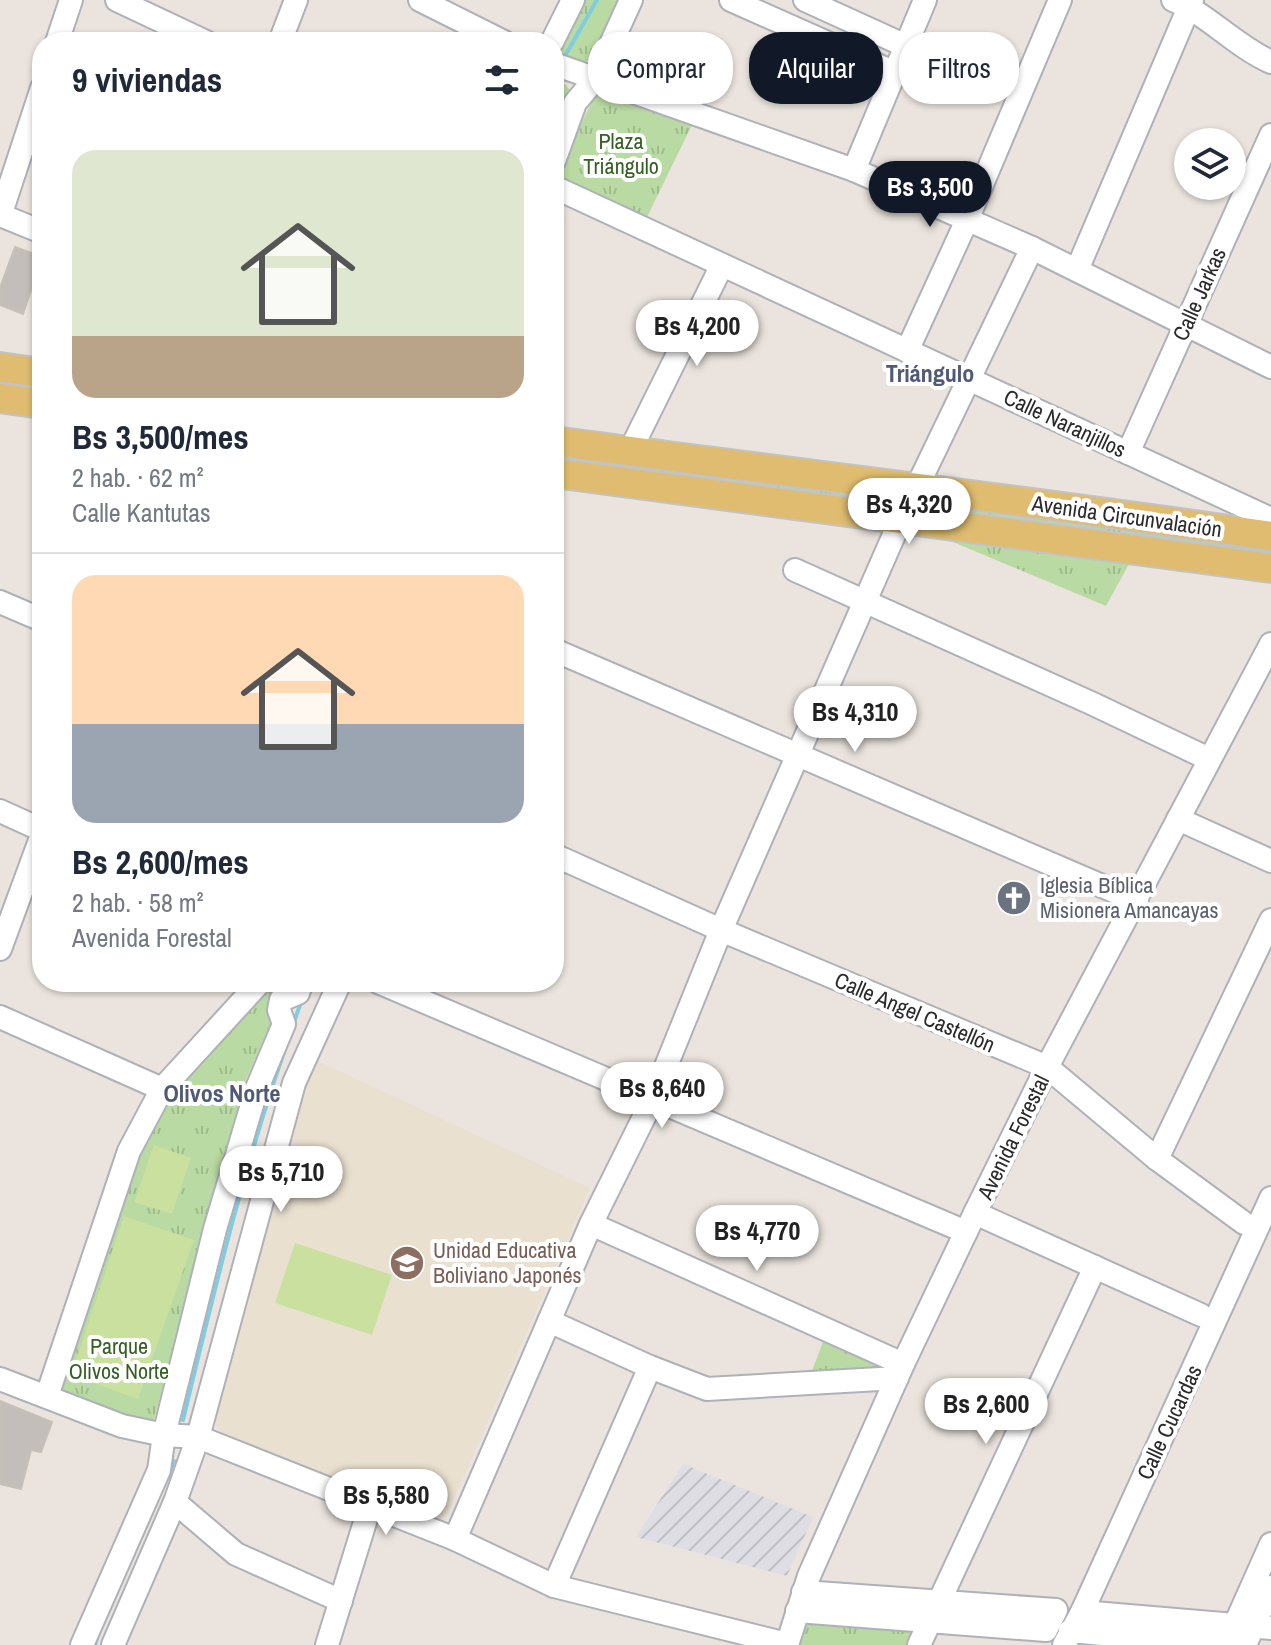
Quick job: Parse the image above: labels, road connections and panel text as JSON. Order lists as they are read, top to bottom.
{
  "streets": {
    "main road": ["Avenida Circunvalación"],
    "street": [
      "Calle Jarkas",
      "Calle Naranjillos",
      "Calle Angel Castellón",
      "Avenida Forestal",
      "Calle Cucardas"
    ]
  },
  "crossings": [
    ["Calle Jarkas", "Calle Naranjillos"],
    ["Calle Angel Castellón", "Avenida Forestal"],
    ["Calle Angel Castellón", "Calle Cucardas"]
  ],
  "districts": ["Triángulo", "Olivos Norte"],
  "parks": ["Plaza Triángulo", "Parque Olivos Norte"],
  "places": {
    "church": ["Iglesia Bíblica Misionera Amancayas"],
    "school or university": ["Unidad Educativa Boliviano Japonés"]
  },
  "page": {
    "chip": ["Comprar", "Alquilar", "Filtros"],
    "heading": "9 viviendas",
    "list": [
      {
        "name": "Bs 3,500/mes",
        "note": "2 hab. · 62 m² · Calle Kantutas"
      },
      {
        "name": "Bs 2,600/mes",
        "note": "2 hab. · 58 m² · Avenida Forestal"
      }
    ],
    "price": [
      "Bs 3,500",
      "Bs 4,200",
      "Bs 4,320",
      "Bs 4,310",
      "Bs 8,640",
      "Bs 5,710",
      "Bs 4,770",
      "Bs 2,600",
      "Bs 5,580"
    ]
  }
}
